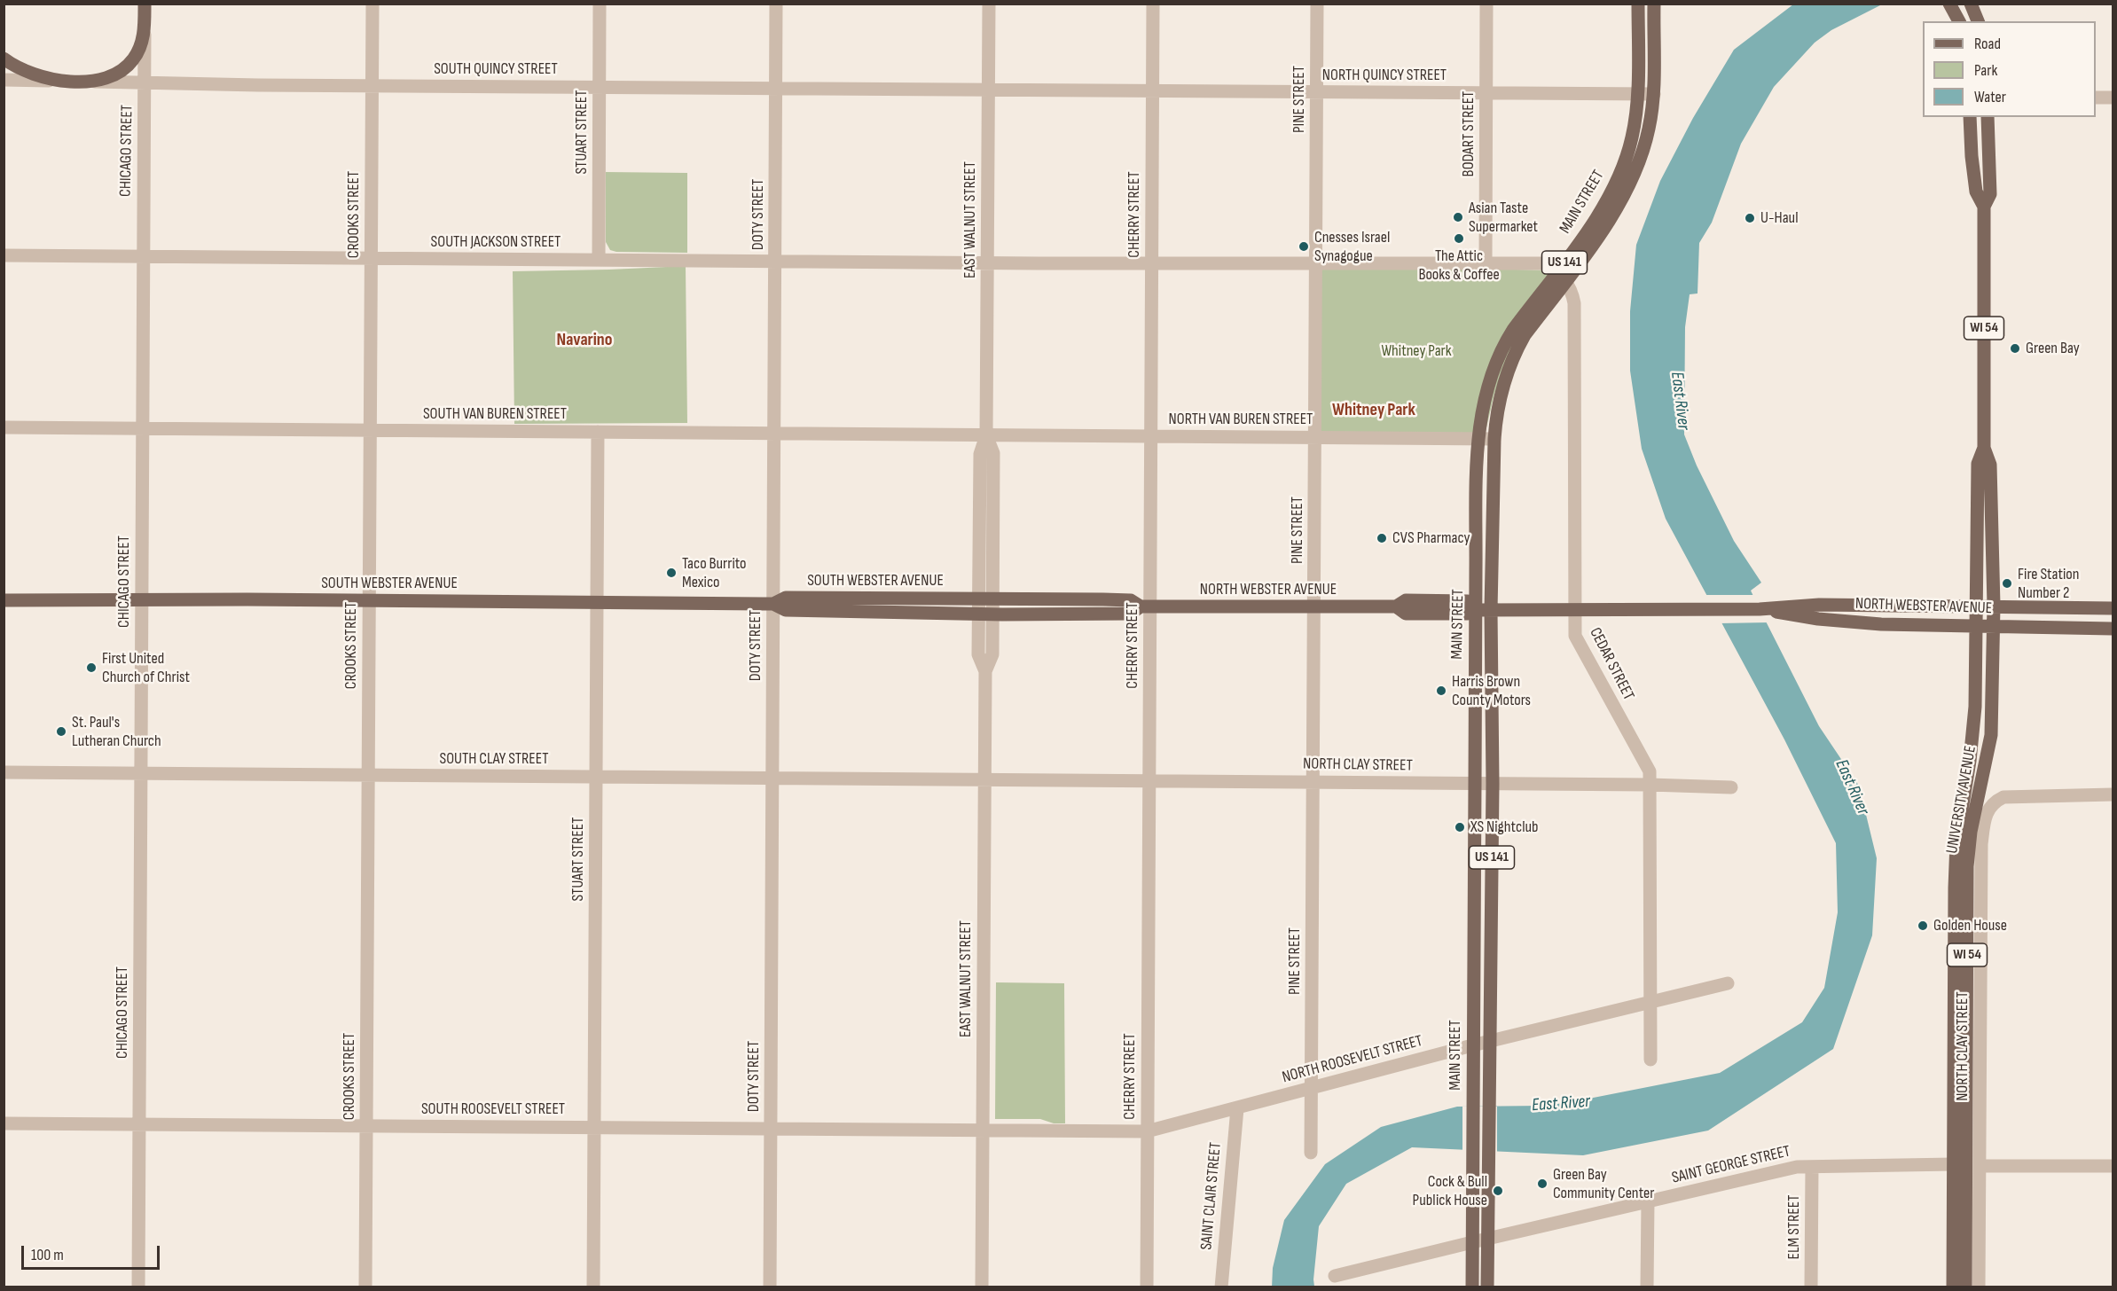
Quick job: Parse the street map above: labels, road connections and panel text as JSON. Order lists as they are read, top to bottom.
{
  "streets": {
    "main road": [
      "SOUTH QUINCY STREET",
      "CHICAGO STREET",
      "MAIN STREET",
      "US 141",
      "WI 54",
      "SOUTH WEBSTER AVENUE",
      "NORTH WEBSTER AVENUE",
      "UNIVERSITY AVENUE"
    ],
    "street": [
      "NORTH QUINCY STREET",
      "PINE STREET",
      "STUART STREET",
      "BODART STREET",
      "CROOKS STREET",
      "DOTY STREET",
      "CHERRY STREET",
      "EAST WALNUT STREET",
      "SOUTH JACKSON STREET",
      "SOUTH VAN BUREN STREET",
      "NORTH VAN BUREN STREET",
      "CEDAR STREET",
      "SOUTH CLAY STREET",
      "NORTH CLAY STREET",
      "NORTH ROOSEVELT STREET",
      "SOUTH ROOSEVELT STREET",
      "SAINT GEORGE STREET",
      "SAINT CLAIR STREET",
      "ELM STREET"
    ]
  },
  "crossings": [
    ["SOUTH QUINCY STREET", "NORTH QUINCY STREET"],
    ["SOUTH QUINCY STREET", "STUART STREET"],
    ["SOUTH QUINCY STREET", "CHICAGO STREET"],
    ["SOUTH QUINCY STREET", "CROOKS STREET"],
    ["SOUTH QUINCY STREET", "DOTY STREET"],
    ["SOUTH QUINCY STREET", "EAST WALNUT STREET"],
    ["NORTH QUINCY STREET", "PINE STREET"],
    ["NORTH QUINCY STREET", "BODART STREET"],
    ["NORTH QUINCY STREET", "MAIN STREET"],
    ["NORTH QUINCY STREET", "CHERRY STREET"],
    ["NORTH QUINCY STREET", "EAST WALNUT STREET"],
    ["PINE STREET", "SOUTH JACKSON STREET"],
    ["PINE STREET", "NORTH VAN BUREN STREET"],
    ["PINE STREET", "NORTH WEBSTER AVENUE"],
    ["PINE STREET", "NORTH CLAY STREET"],
    ["PINE STREET", "NORTH ROOSEVELT STREET"],
    ["STUART STREET", "SOUTH JACKSON STREET"],
    ["STUART STREET", "SOUTH VAN BUREN STREET"],
    ["STUART STREET", "SOUTH WEBSTER AVENUE"],
    ["STUART STREET", "SOUTH CLAY STREET"],
    ["STUART STREET", "SOUTH ROOSEVELT STREET"],
    ["BODART STREET", "SOUTH JACKSON STREET"],
    ["CHICAGO STREET", "SOUTH JACKSON STREET"],
    ["CHICAGO STREET", "SOUTH VAN BUREN STREET"],
    ["CHICAGO STREET", "SOUTH WEBSTER AVENUE"],
    ["CHICAGO STREET", "SOUTH CLAY STREET"],
    ["CHICAGO STREET", "SOUTH ROOSEVELT STREET"],
    ["MAIN STREET", "SOUTH JACKSON STREET"],
    ["MAIN STREET", "NORTH VAN BUREN STREET"],
    ["MAIN STREET", "NORTH WEBSTER AVENUE"],
    ["MAIN STREET", "CEDAR STREET"],
    ["MAIN STREET", "NORTH CLAY STREET"],
    ["MAIN STREET", "NORTH ROOSEVELT STREET"],
    ["MAIN STREET", "SAINT GEORGE STREET"],
    ["CROOKS STREET", "SOUTH JACKSON STREET"],
    ["CROOKS STREET", "SOUTH VAN BUREN STREET"],
    ["CROOKS STREET", "SOUTH WEBSTER AVENUE"],
    ["CROOKS STREET", "SOUTH CLAY STREET"],
    ["CROOKS STREET", "SOUTH ROOSEVELT STREET"],
    ["DOTY STREET", "SOUTH JACKSON STREET"],
    ["DOTY STREET", "SOUTH VAN BUREN STREET"],
    ["DOTY STREET", "SOUTH WEBSTER AVENUE"],
    ["DOTY STREET", "SOUTH CLAY STREET"],
    ["DOTY STREET", "SOUTH ROOSEVELT STREET"],
    ["CHERRY STREET", "SOUTH JACKSON STREET"],
    ["CHERRY STREET", "NORTH VAN BUREN STREET"],
    ["CHERRY STREET", "NORTH WEBSTER AVENUE"],
    ["CHERRY STREET", "NORTH CLAY STREET"],
    ["CHERRY STREET", "NORTH ROOSEVELT STREET"],
    ["EAST WALNUT STREET", "SOUTH JACKSON STREET"],
    ["EAST WALNUT STREET", "SOUTH VAN BUREN STREET"],
    ["EAST WALNUT STREET", "NORTH VAN BUREN STREET"],
    ["EAST WALNUT STREET", "SOUTH WEBSTER AVENUE"],
    ["EAST WALNUT STREET", "NORTH WEBSTER AVENUE"],
    ["EAST WALNUT STREET", "SOUTH CLAY STREET"],
    ["EAST WALNUT STREET", "NORTH CLAY STREET"],
    ["EAST WALNUT STREET", "NORTH ROOSEVELT STREET"],
    ["EAST WALNUT STREET", "SOUTH ROOSEVELT STREET"],
    ["SOUTH JACKSON STREET", "CEDAR STREET"],
    ["SOUTH VAN BUREN STREET", "NORTH VAN BUREN STREET"],
    ["SOUTH WEBSTER AVENUE", "NORTH WEBSTER AVENUE"],
    ["NORTH WEBSTER AVENUE", "CEDAR STREET"],
    ["NORTH WEBSTER AVENUE", "UNIVERSITY AVENUE"],
    ["CEDAR STREET", "NORTH CLAY STREET"],
    ["CEDAR STREET", "NORTH ROOSEVELT STREET"],
    ["SOUTH CLAY STREET", "NORTH CLAY STREET"],
    ["UNIVERSITY AVENUE", "SAINT GEORGE STREET"],
    ["NORTH ROOSEVELT STREET", "SOUTH ROOSEVELT STREET"],
    ["NORTH ROOSEVELT STREET", "SAINT CLAIR STREET"],
    ["SAINT GEORGE STREET", "ELM STREET"]
  ],
  "districts": ["Navarino", "Whitney Park"],
  "water": ["East River"],
  "parks": ["Whitney Park"],
  "places": [
    "Asian Taste Supermarket",
    "U-Haul",
    "The Attic Books & Coffee",
    "Cnesses Israel Synagogue",
    "Green Bay",
    "CVS Pharmacy",
    "Taco Burrito Mexico",
    "Fire Station Number 2",
    "First United Church of Christ",
    "Harris Brown County Motors",
    "St. Paul's Lutheran Church",
    "XS Nightclub",
    "Golden House",
    "Green Bay Community Center",
    "Cock & Bull Publick House"
  ],
  "legend": ["Road", "Park", "Water"],
  "scale_bar": "100 m"
}
